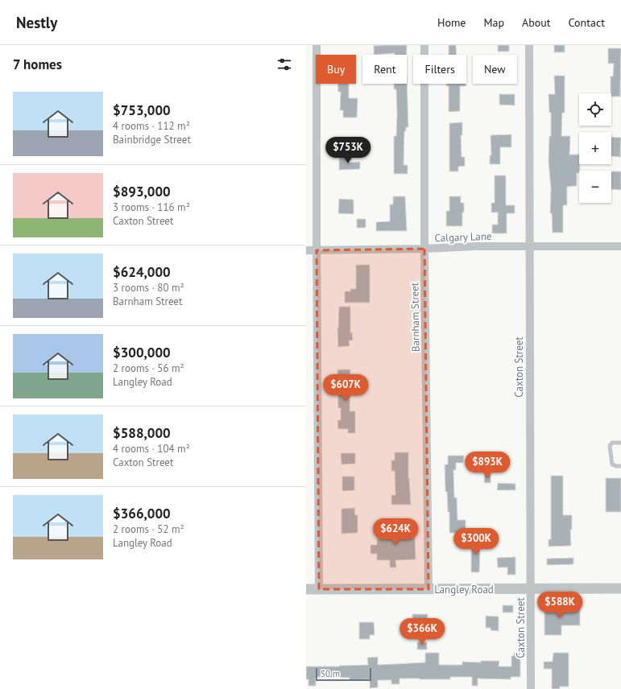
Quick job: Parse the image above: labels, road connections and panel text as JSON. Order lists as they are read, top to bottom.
{
  "streets": {
    "street": [
      "Calgary Lane",
      "Barnham Street",
      "Caxton Street",
      "Langley Road"
    ]
  },
  "crossings": [
    ["Calgary Lane", "Barnham Street"],
    ["Calgary Lane", "Caxton Street"],
    ["Barnham Street", "Langley Road"],
    ["Caxton Street", "Langley Road"]
  ],
  "scale_bar": "50 m",
  "page": {
    "header": "Nestly",
    "nav": [
      "Home",
      "Map",
      "About",
      "Contact"
    ],
    "heading": "7 homes",
    "chip": [
      "Buy",
      "Rent",
      "Filters",
      "New"
    ],
    "list": [
      {
        "name": "$753,000",
        "note": "4 rooms · 112 m² · Bainbridge Street"
      },
      {
        "name": "$893,000",
        "note": "3 rooms · 116 m² · Caxton Street"
      },
      {
        "name": "$624,000",
        "note": "3 rooms · 80 m² · Barnham Street"
      },
      {
        "name": "$300,000",
        "note": "2 rooms · 56 m² · Langley Road"
      },
      {
        "name": "$588,000",
        "note": "4 rooms · 104 m² · Caxton Street"
      },
      {
        "name": "$366,000",
        "note": "2 rooms · 52 m² · Langley Road"
      }
    ],
    "map_buttons": ["+", "−"],
    "price": [
      "$753K",
      "$607K",
      "$893K",
      "$624K",
      "$300K",
      "$588K",
      "$366K"
    ],
    "scale": "50 m"
  }
}
